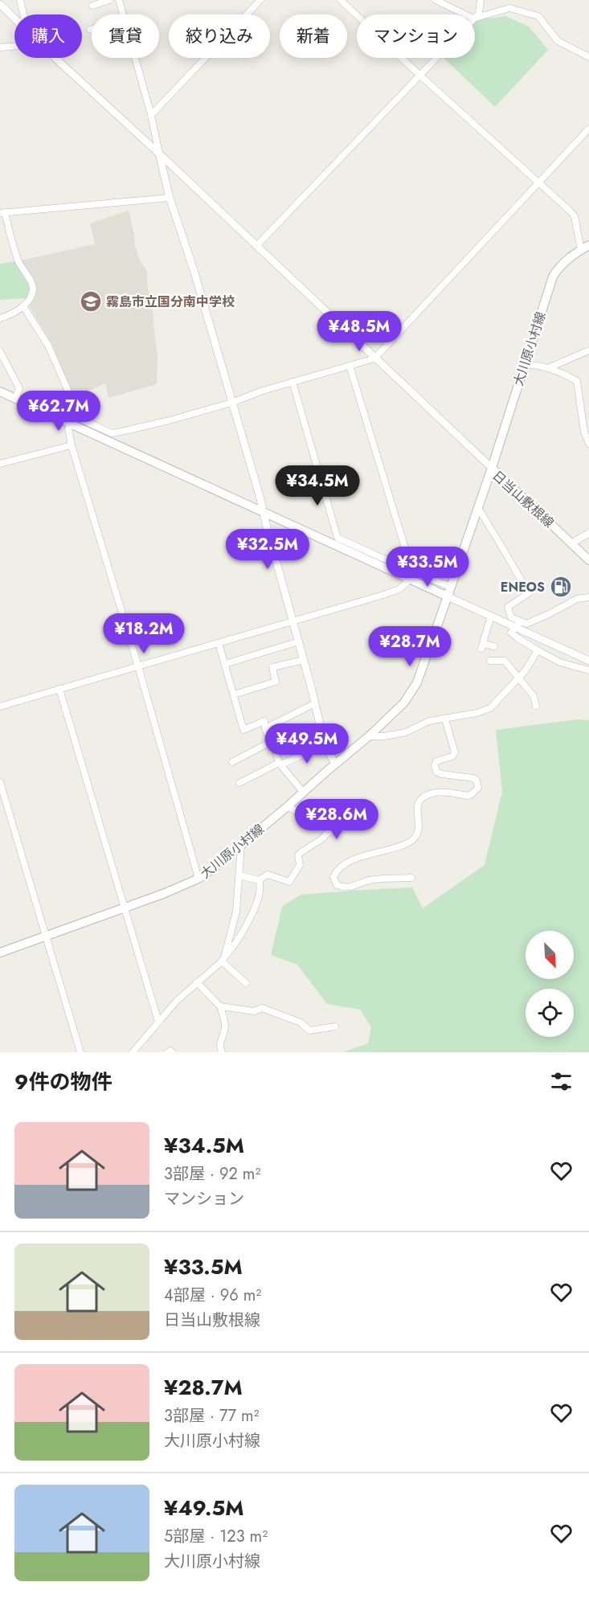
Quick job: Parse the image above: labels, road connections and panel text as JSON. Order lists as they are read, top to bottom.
{
  "streets": {
    "main road": ["大川原小村線", "日当山敷根線"]
  },
  "crossings": [
    ["大川原小村線", "日当山敷根線"]
  ],
  "places": {
    "school or university": ["霧島市立国分南中学校"],
    "fuel station": ["ENEOS"]
  },
  "north": "bottom right",
  "page": {
    "chip": [
      "購入",
      "賃貸",
      "絞り込み",
      "新着",
      "マンション"
    ],
    "price": [
      "¥48.5M",
      "¥62.7M",
      "¥34.5M",
      "¥32.5M",
      "¥33.5M",
      "¥18.2M",
      "¥28.7M",
      "¥49.5M",
      "¥28.6M"
    ],
    "heading": "9件の物件",
    "list": [
      {
        "name": "¥34.5M",
        "note": "3部屋 · 92 m² · マンション"
      },
      {
        "name": "¥33.5M",
        "note": "4部屋 · 96 m² · 日当山敷根線"
      },
      {
        "name": "¥28.7M",
        "note": "3部屋 · 77 m² · 大川原小村線"
      },
      {
        "name": "¥49.5M",
        "note": "5部屋 · 123 m² · 大川原小村線"
      }
    ]
  }
}
